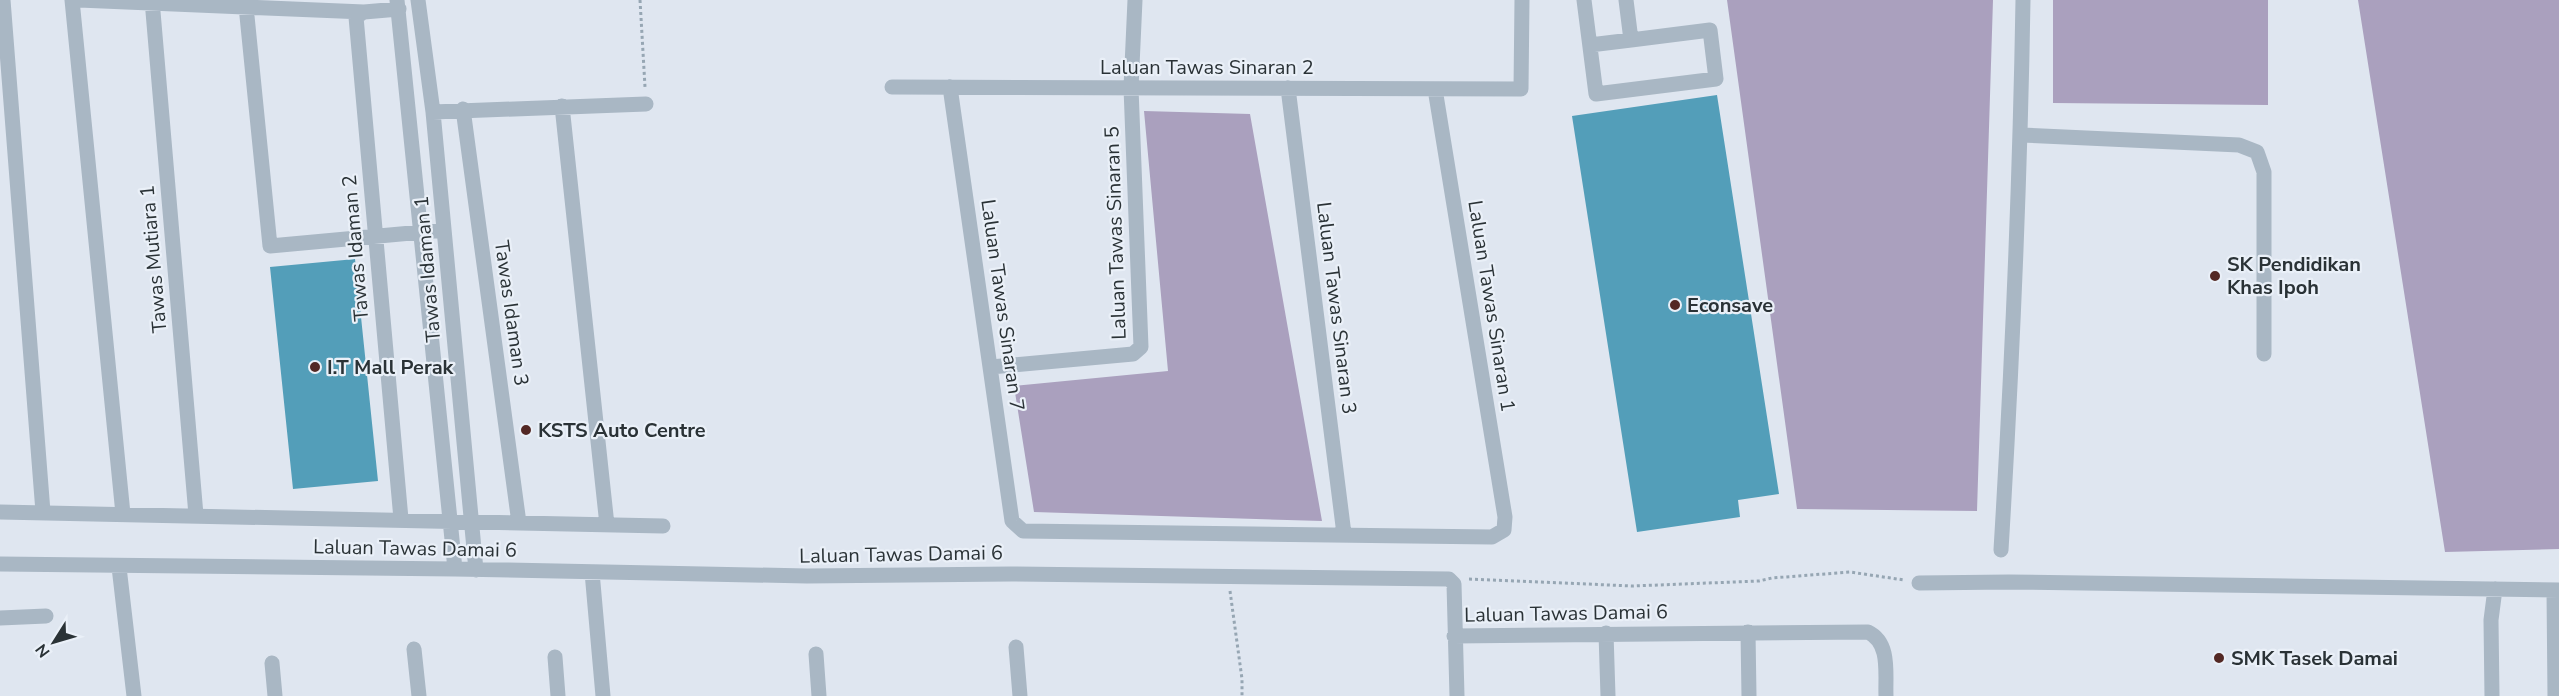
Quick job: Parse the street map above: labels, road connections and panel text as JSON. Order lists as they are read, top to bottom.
{
  "streets": {
    "street": [
      "Laluan Tawas Sinaran 2",
      "Laluan Tawas Sinaran 5",
      "Tawas Idaman 2",
      "Tawas Mutiara 1",
      "Tawas Idaman 1",
      "Laluan Tawas Sinaran 7",
      "Laluan Tawas Sinaran 1",
      "Laluan Tawas Sinaran 3",
      "Tawas Idaman 3",
      "Laluan Tawas Damai 6"
    ]
  },
  "crossings": [
    ["Laluan Tawas Sinaran 2", "Laluan Tawas Sinaran 5"],
    ["Laluan Tawas Sinaran 2", "Laluan Tawas Sinaran 7"],
    ["Laluan Tawas Sinaran 2", "Laluan Tawas Sinaran 1"],
    ["Laluan Tawas Sinaran 2", "Laluan Tawas Sinaran 3"],
    ["Laluan Tawas Sinaran 5", "Laluan Tawas Sinaran 7"],
    ["Tawas Idaman 2", "Laluan Tawas Damai 6"],
    ["Tawas Mutiara 1", "Laluan Tawas Damai 6"],
    ["Tawas Idaman 1", "Laluan Tawas Damai 6"],
    ["Laluan Tawas Sinaran 7", "Laluan Tawas Sinaran 1"],
    ["Laluan Tawas Sinaran 7", "Laluan Tawas Sinaran 3"],
    ["Laluan Tawas Sinaran 1", "Laluan Tawas Sinaran 3"],
    ["Tawas Idaman 3", "Laluan Tawas Damai 6"]
  ],
  "places": [
    "SK Pendidikan Khas Ipoh",
    "Econsave",
    "I.T Mall Perak",
    "KSTS Auto Centre",
    "SMK Tasek Damai"
  ],
  "north": "bottom left"
}
